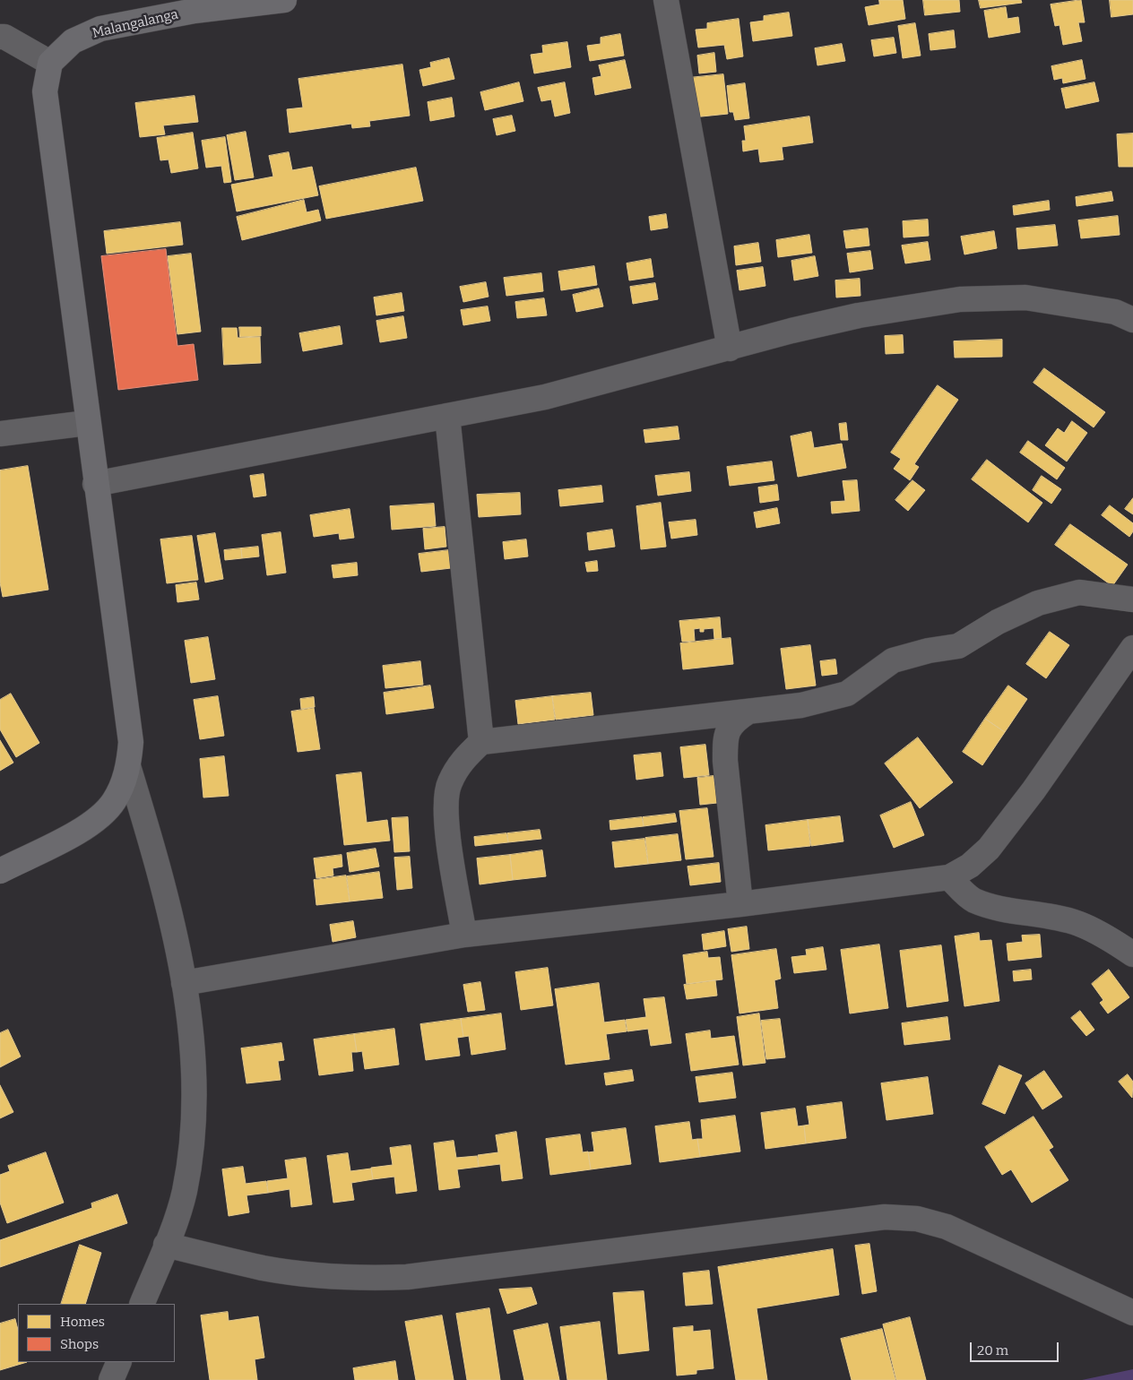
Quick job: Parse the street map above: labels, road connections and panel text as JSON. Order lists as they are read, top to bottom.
{
  "streets": {
    "street": ["Malangalanga"]
  },
  "legend": ["Homes", "Shops"],
  "scale_bar": "20 m"
}
